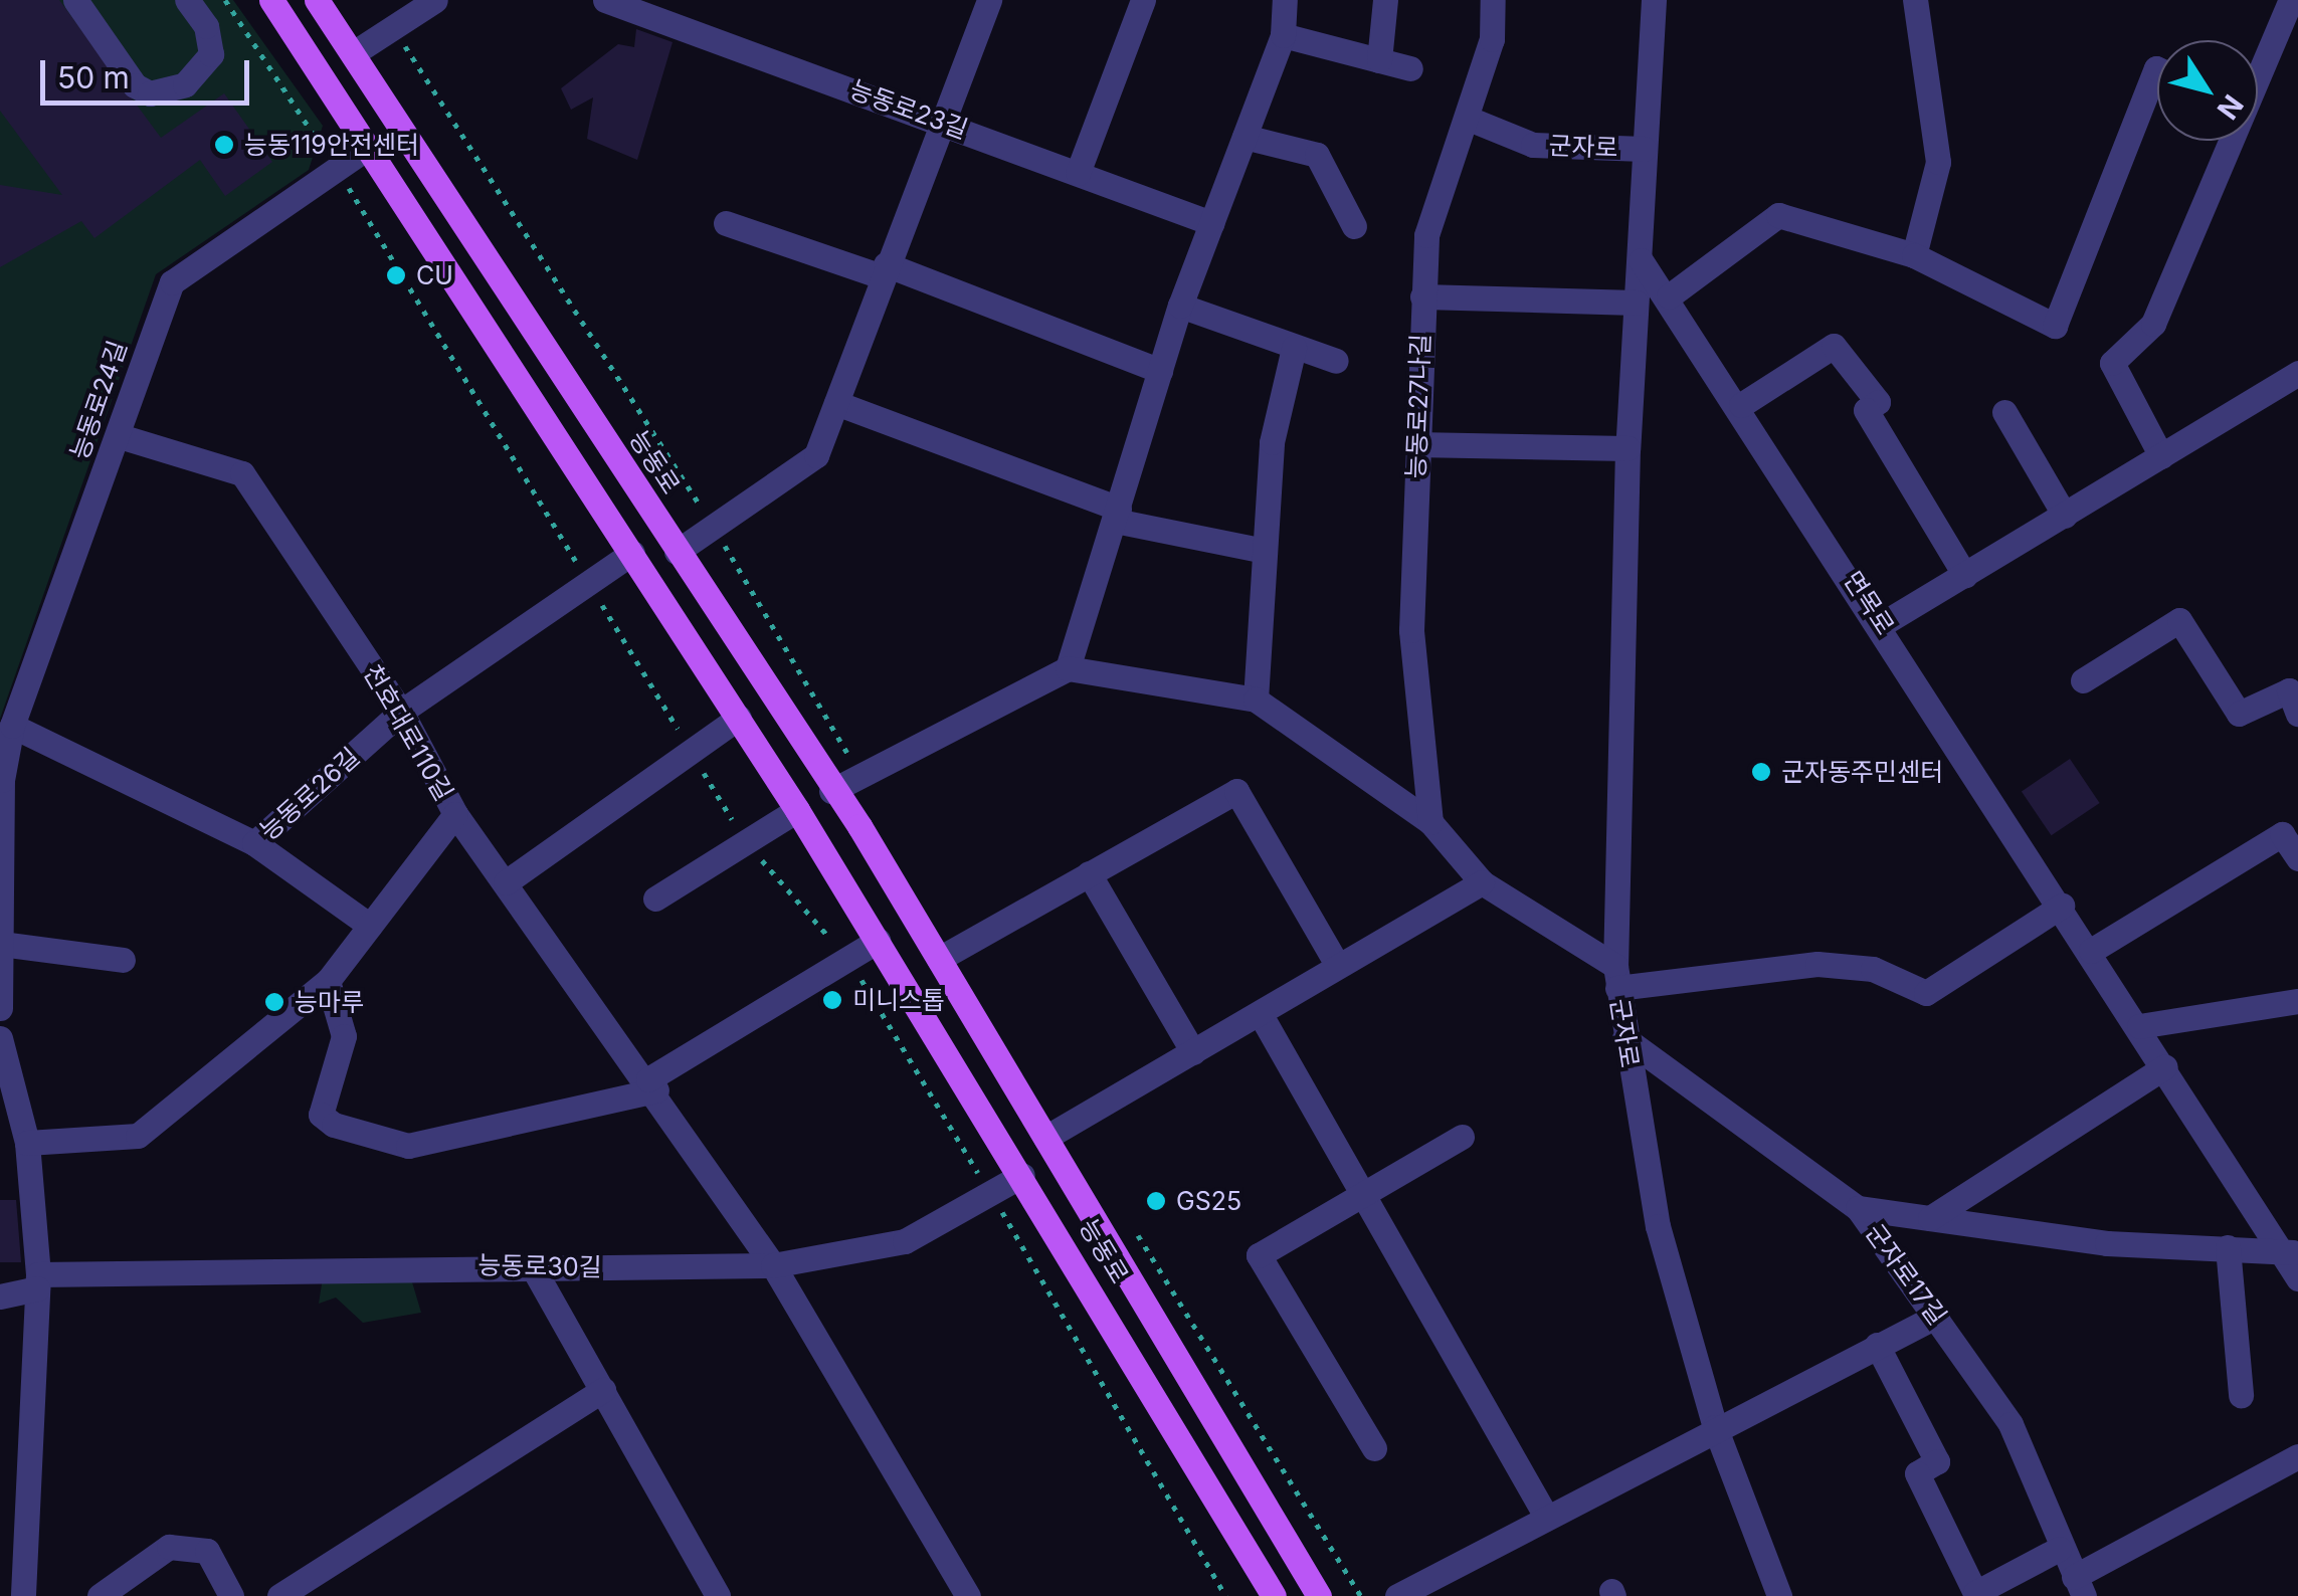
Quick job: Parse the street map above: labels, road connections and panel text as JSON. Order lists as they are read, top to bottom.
{
  "streets": {
    "main road": ["능동로24길", "능동로"],
    "street": [
      "능동로23길",
      "군자로",
      "능동로27나길",
      "면목로",
      "천호대로110길",
      "능동로26길",
      "능동로30길",
      "군자로17길"
    ]
  },
  "crossings": [
    ["군자로", "능동로27나길"],
    ["군자로", "면목로"],
    ["군자로", "군자로17길"],
    ["능동로24길", "능동로"],
    ["능동로24길", "천호대로110길"],
    ["능동로24길", "능동로26길"],
    ["능동로", "능동로26길"],
    ["능동로", "능동로30길"],
    ["천호대로110길", "능동로26길"],
    ["천호대로110길", "능동로30길"]
  ],
  "places": [
    "능동119안전센터",
    "CU",
    "군자동주민센터",
    "미니스톱",
    "능마루",
    "GS25"
  ],
  "scale_bar": "50 m",
  "north": "bottom right"
}
